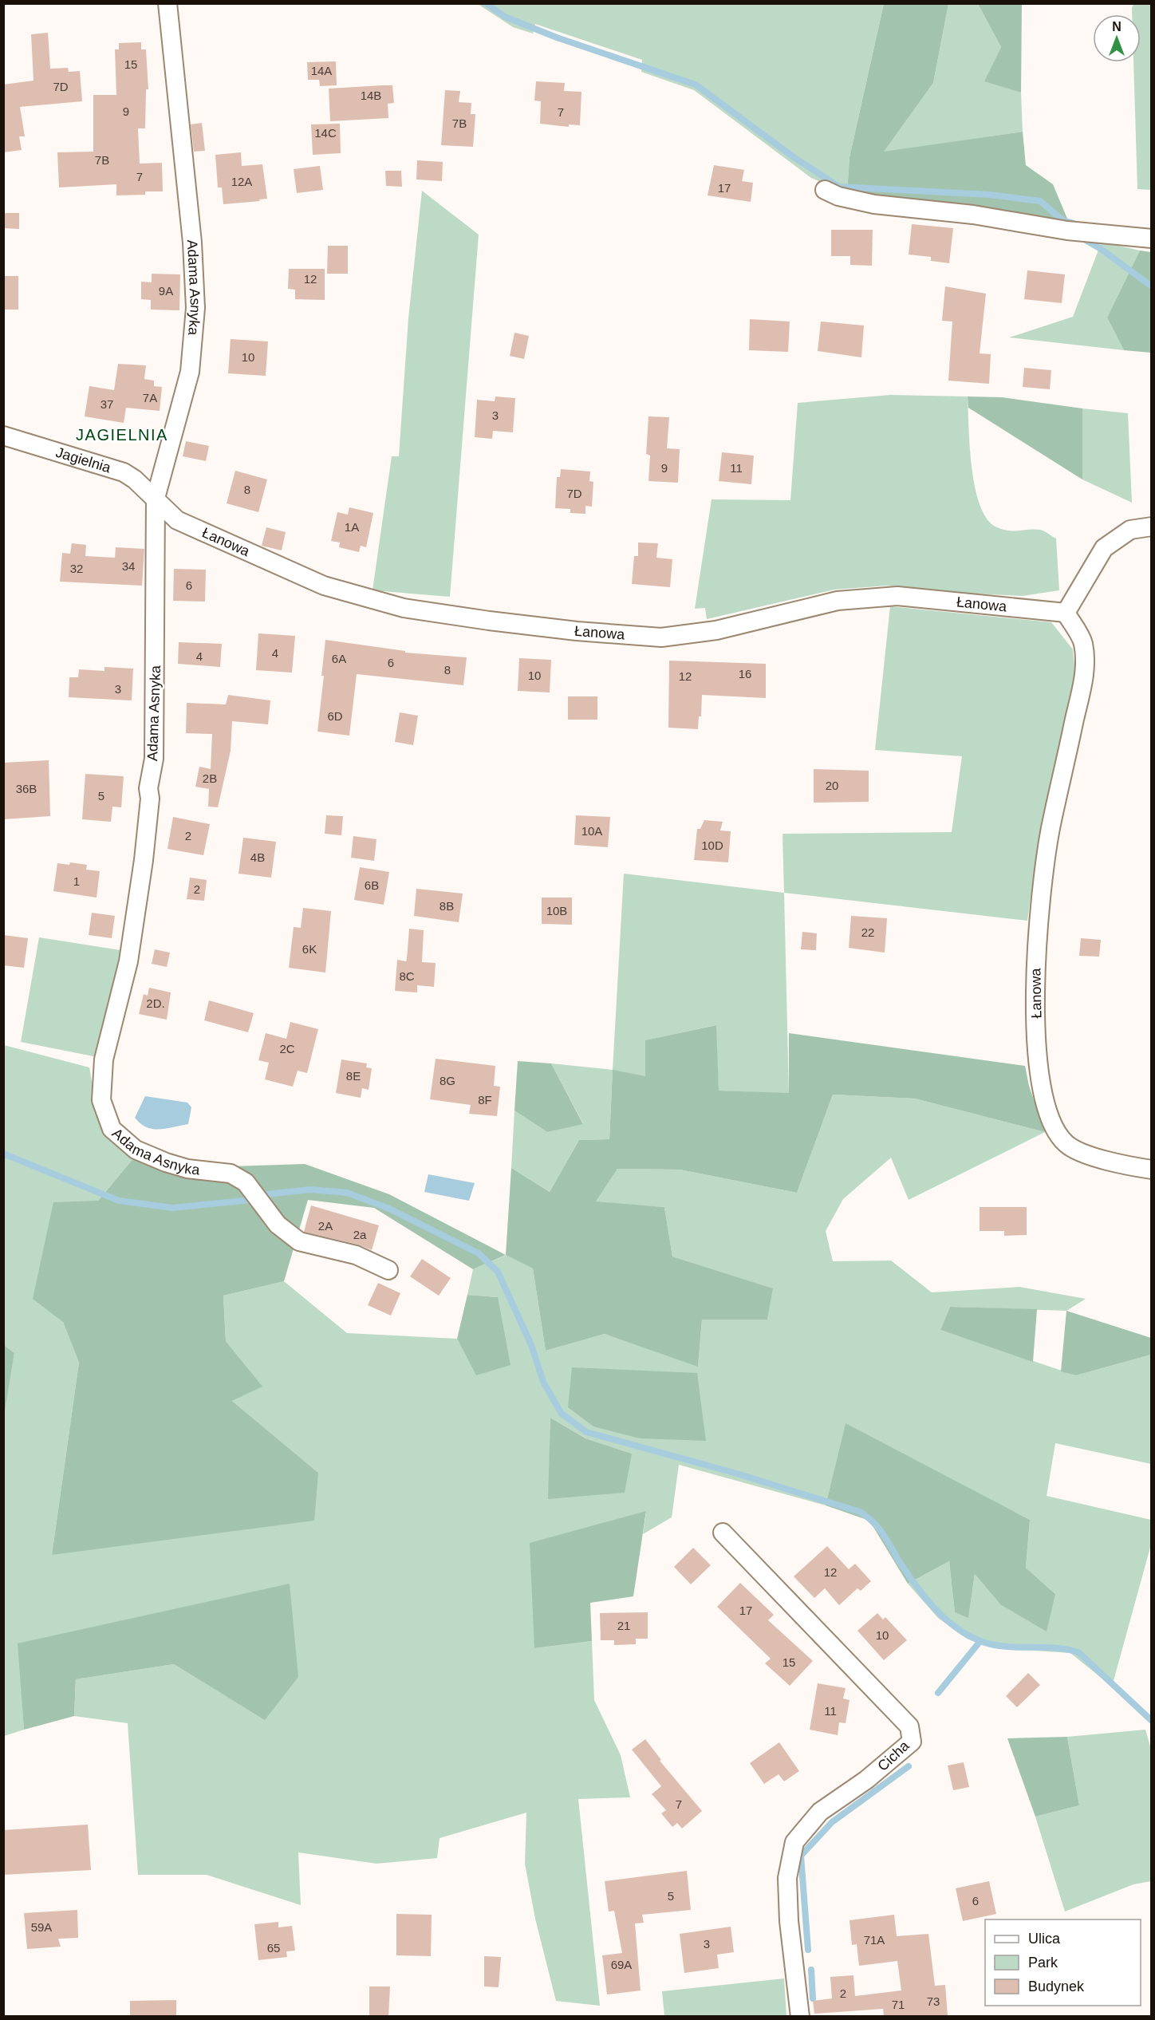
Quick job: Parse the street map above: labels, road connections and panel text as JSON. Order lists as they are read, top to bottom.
{
  "streets": {
    "street": [
      "Adama Asnyka",
      "Jagielnia",
      "Łanowa",
      "Cicha"
    ]
  },
  "crossings": [
    ["Adama Asnyka", "Jagielnia"],
    ["Adama Asnyka", "Łanowa"],
    ["Jagielnia", "Łanowa"]
  ],
  "districts": ["JAGIELNIA"],
  "house_numbers": [
    "15",
    "14A",
    "7D",
    "14B",
    "9",
    "7",
    "7B",
    "14C",
    "7B",
    "7",
    "12A",
    "17",
    "12",
    "9A",
    "10",
    "7A",
    "37",
    "3",
    "9",
    "11",
    "8",
    "7D",
    "1A",
    "34",
    "32",
    "6",
    "4",
    "4",
    "6A",
    "6",
    "8",
    "16",
    "10",
    "12",
    "3",
    "6D",
    "2B",
    "20",
    "36B",
    "5",
    "10A",
    "2",
    "10D",
    "4B",
    "1",
    "6B",
    "2",
    "8B",
    "10B",
    "22",
    "6K",
    "8C",
    "2D.",
    "2C",
    "8E",
    "8G",
    "8F",
    "2A",
    "2a",
    "12",
    "17",
    "21",
    "10",
    "15",
    "11",
    "7",
    "5",
    "6",
    "59A",
    "71A",
    "3",
    "65",
    "69A",
    "2",
    "73",
    "71"
  ],
  "legend": ["Ulica", "Park", "Budynek"],
  "north": "top"
}
